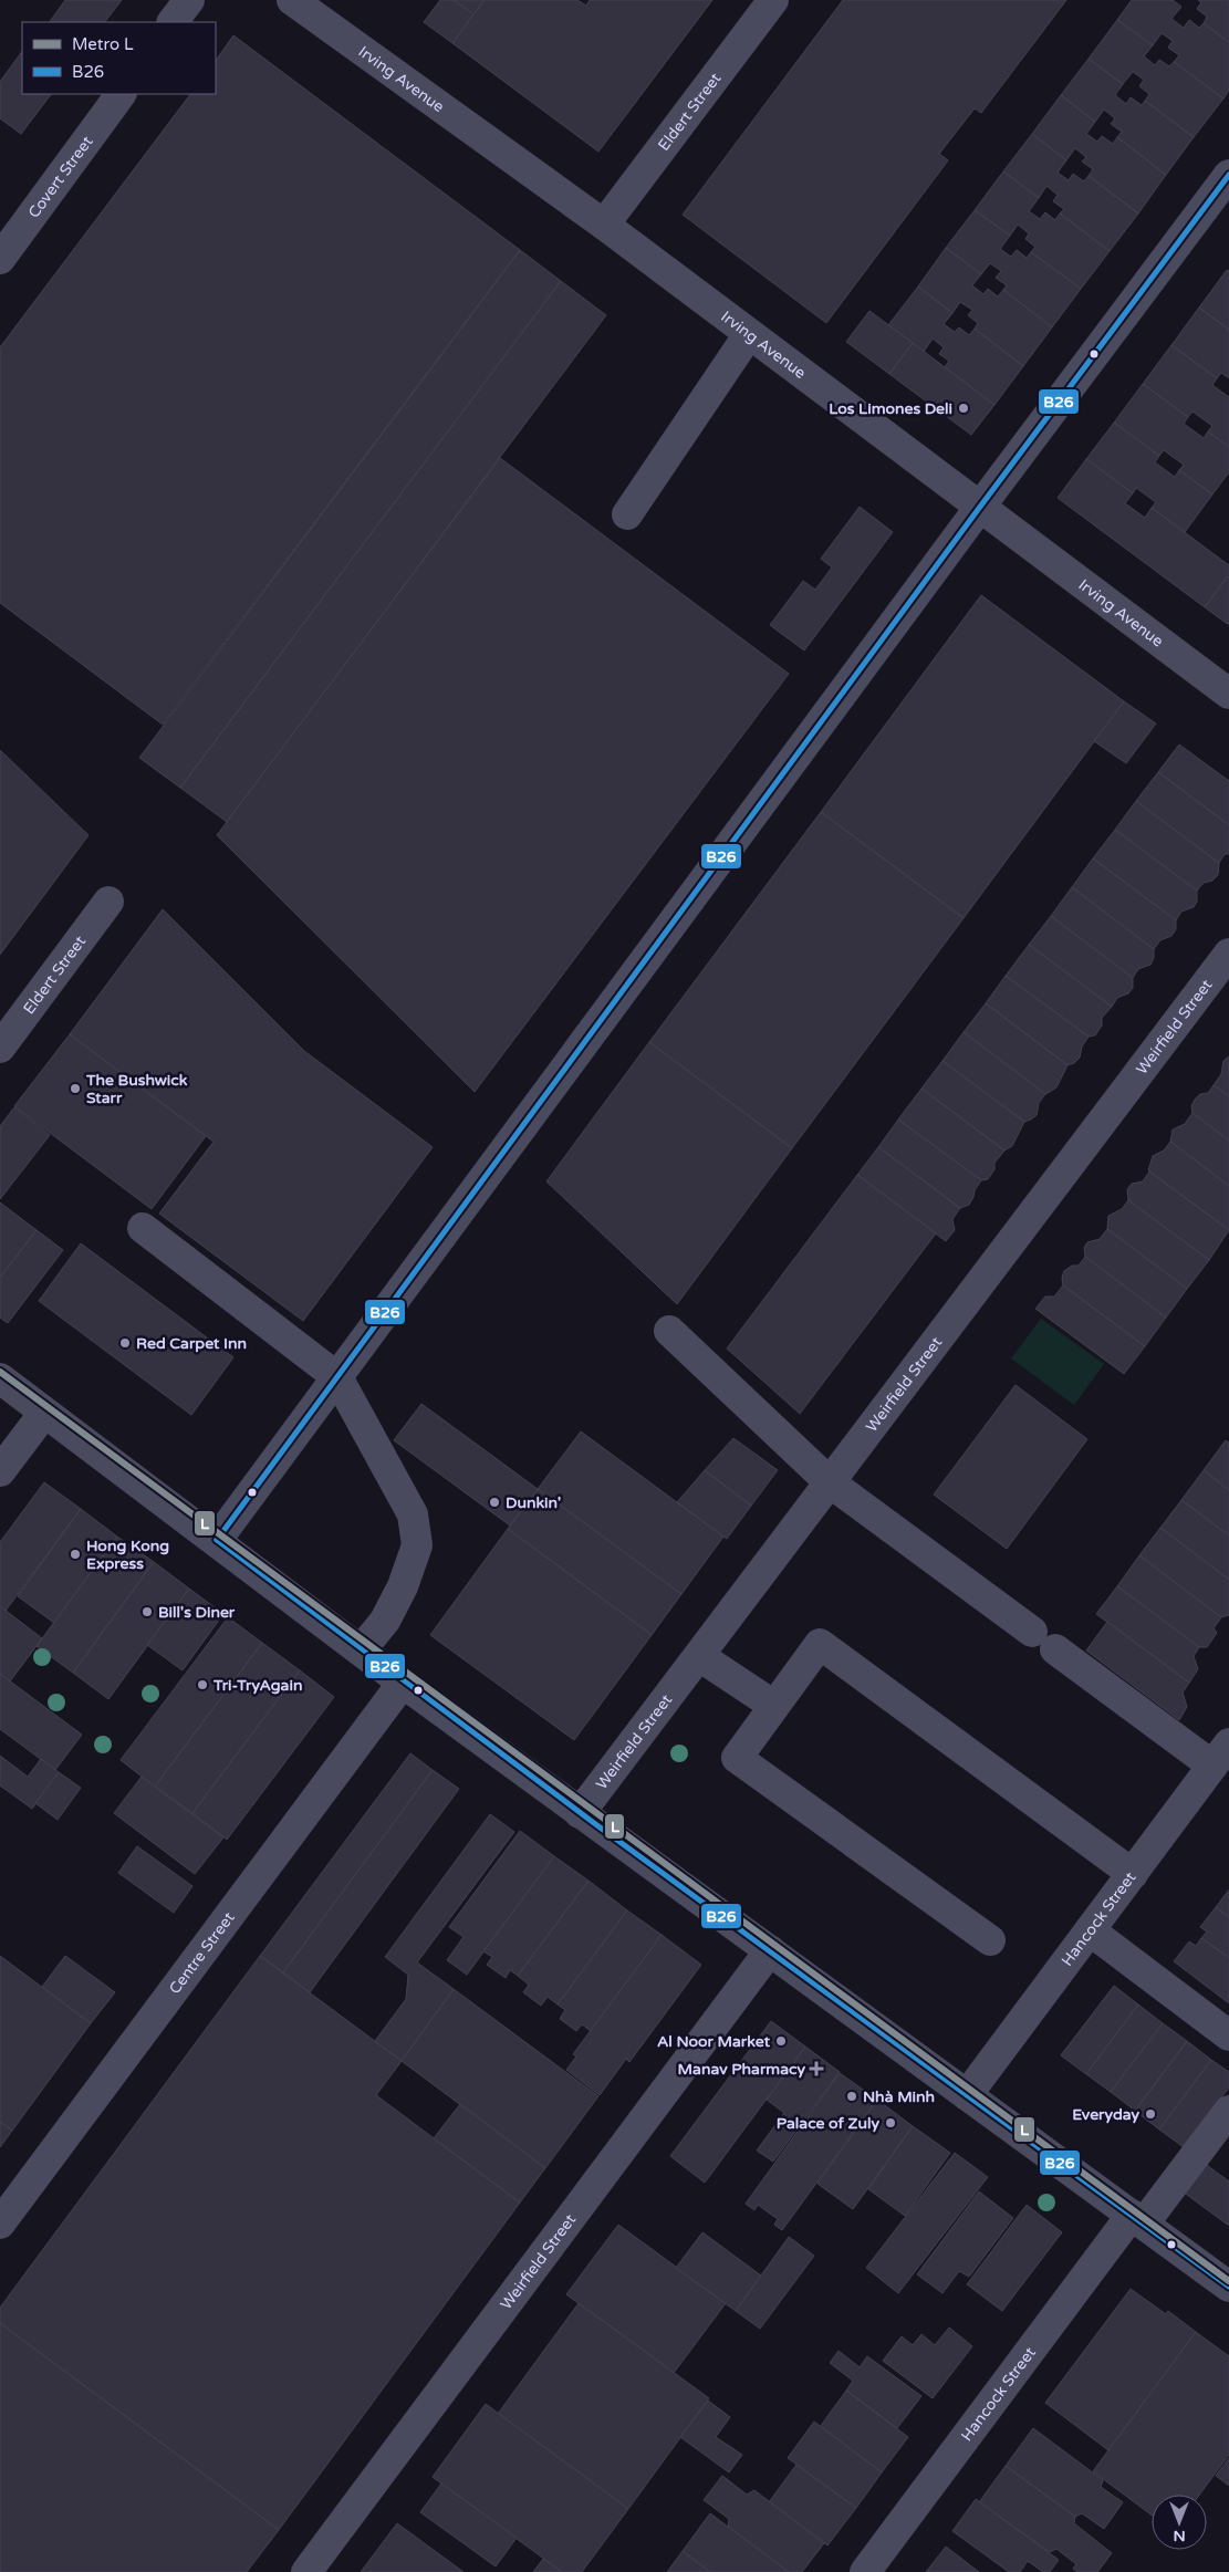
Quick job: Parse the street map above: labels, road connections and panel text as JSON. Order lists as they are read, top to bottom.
{
  "streets": {
    "street": [
      "Irving Avenue",
      "Eldert Street",
      "Covert Street",
      "Weirfield Street",
      "Hancock Street",
      "Centre Street"
    ]
  },
  "crossings": [
    ["Irving Avenue", "Eldert Street"]
  ],
  "places": {
    "other": [
      "Los Limones Deli",
      "The Bushwick Starr",
      "Red Carpet Inn",
      "Dunkin'",
      "Hong Kong Express",
      "Bill's Diner",
      "Tri-TryAgain",
      "Al Noor Market",
      "Nhà Minh",
      "Everyday",
      "Palace of Zuly"
    ],
    "health": ["Manav Pharmacy"]
  },
  "lines": ["transit line B26", "metro line L"],
  "legend": ["Metro L", "B26"],
  "north": "bottom"
}
